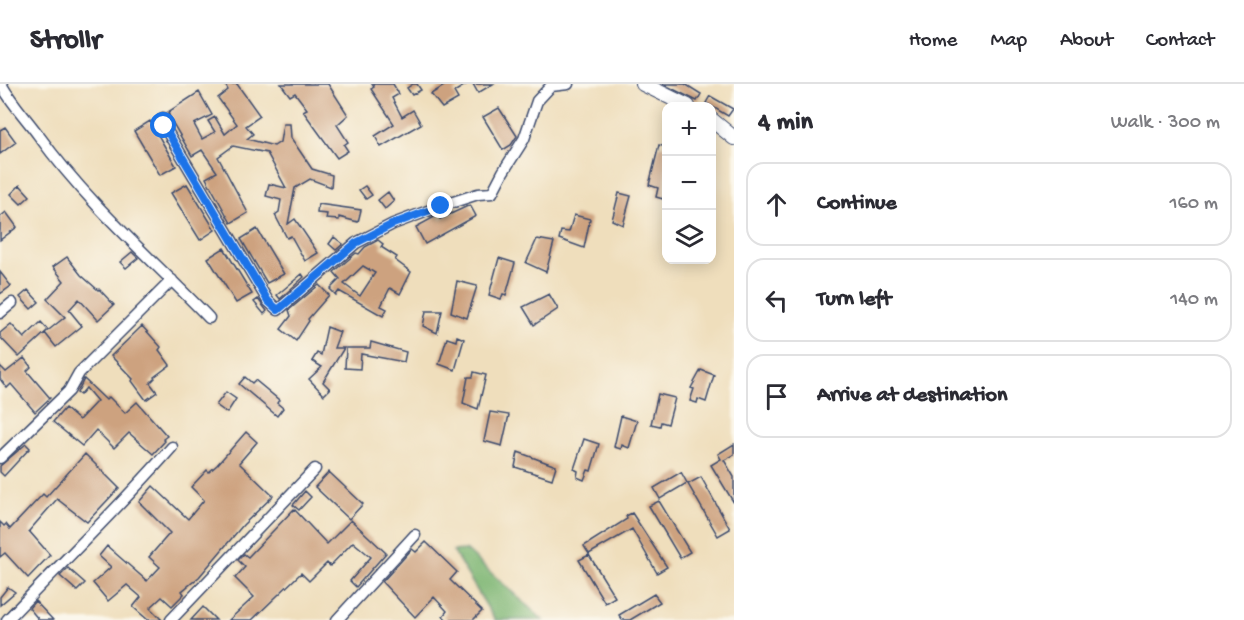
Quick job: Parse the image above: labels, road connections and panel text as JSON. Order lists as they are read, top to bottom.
{
  "page": {
    "header": "Strollr",
    "nav": [
      "Home",
      "Map",
      "About",
      "Contact"
    ],
    "heading": ["4 min", "Walk · 300 m"],
    "map_buttons": ["+", "−"],
    "list": [
      ["Continue", "160 m"],
      ["Turn left", "140 m"],
      "Arrive at destination"
    ]
  }
}
